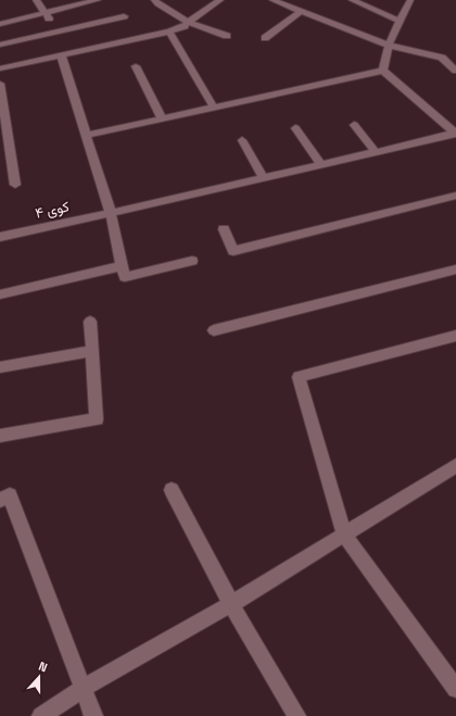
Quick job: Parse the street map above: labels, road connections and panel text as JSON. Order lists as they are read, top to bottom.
{
  "streets": {
    "street": ["کوی ۴"]
  },
  "north": "top"
}
